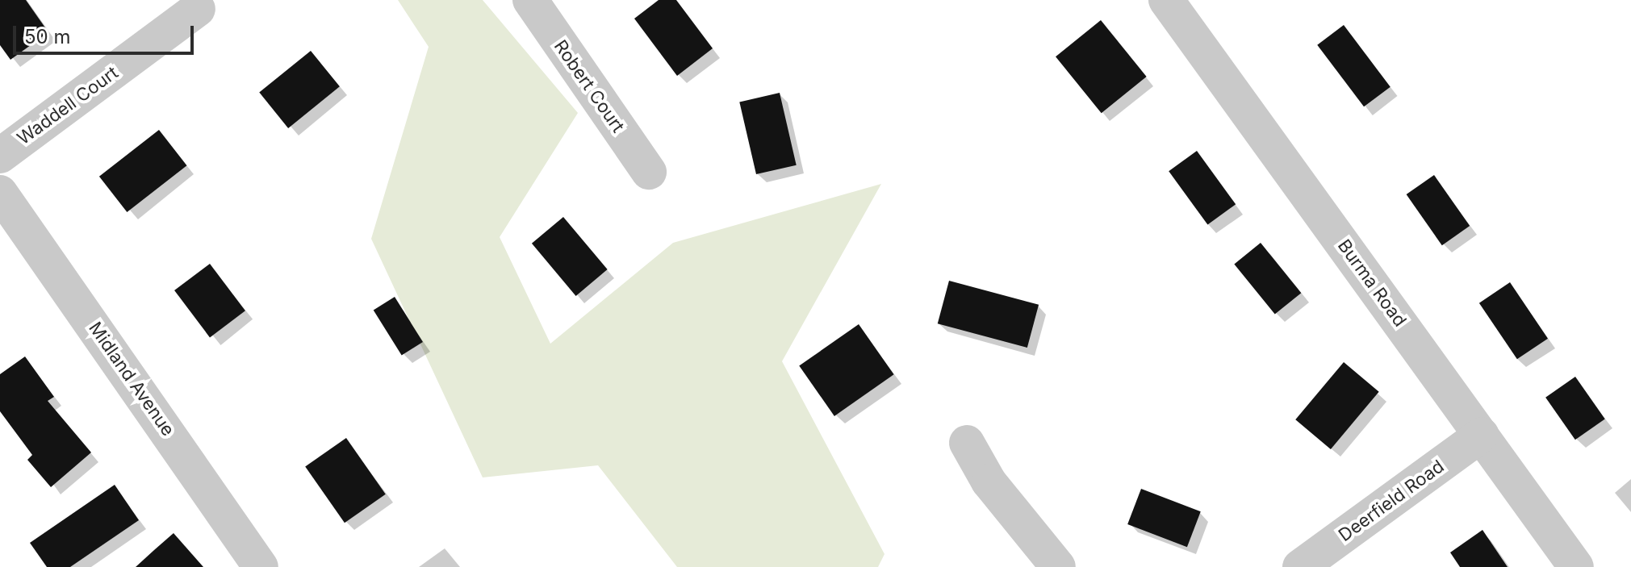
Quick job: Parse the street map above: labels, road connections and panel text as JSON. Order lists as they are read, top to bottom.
{
  "streets": {
    "street": [
      "Robert Court",
      "Waddell Court",
      "Burma Road",
      "Midland Avenue",
      "Deerfield Road"
    ]
  },
  "crossings": [
    ["Burma Road", "Deerfield Road"]
  ],
  "scale_bar": "50 m"
}
